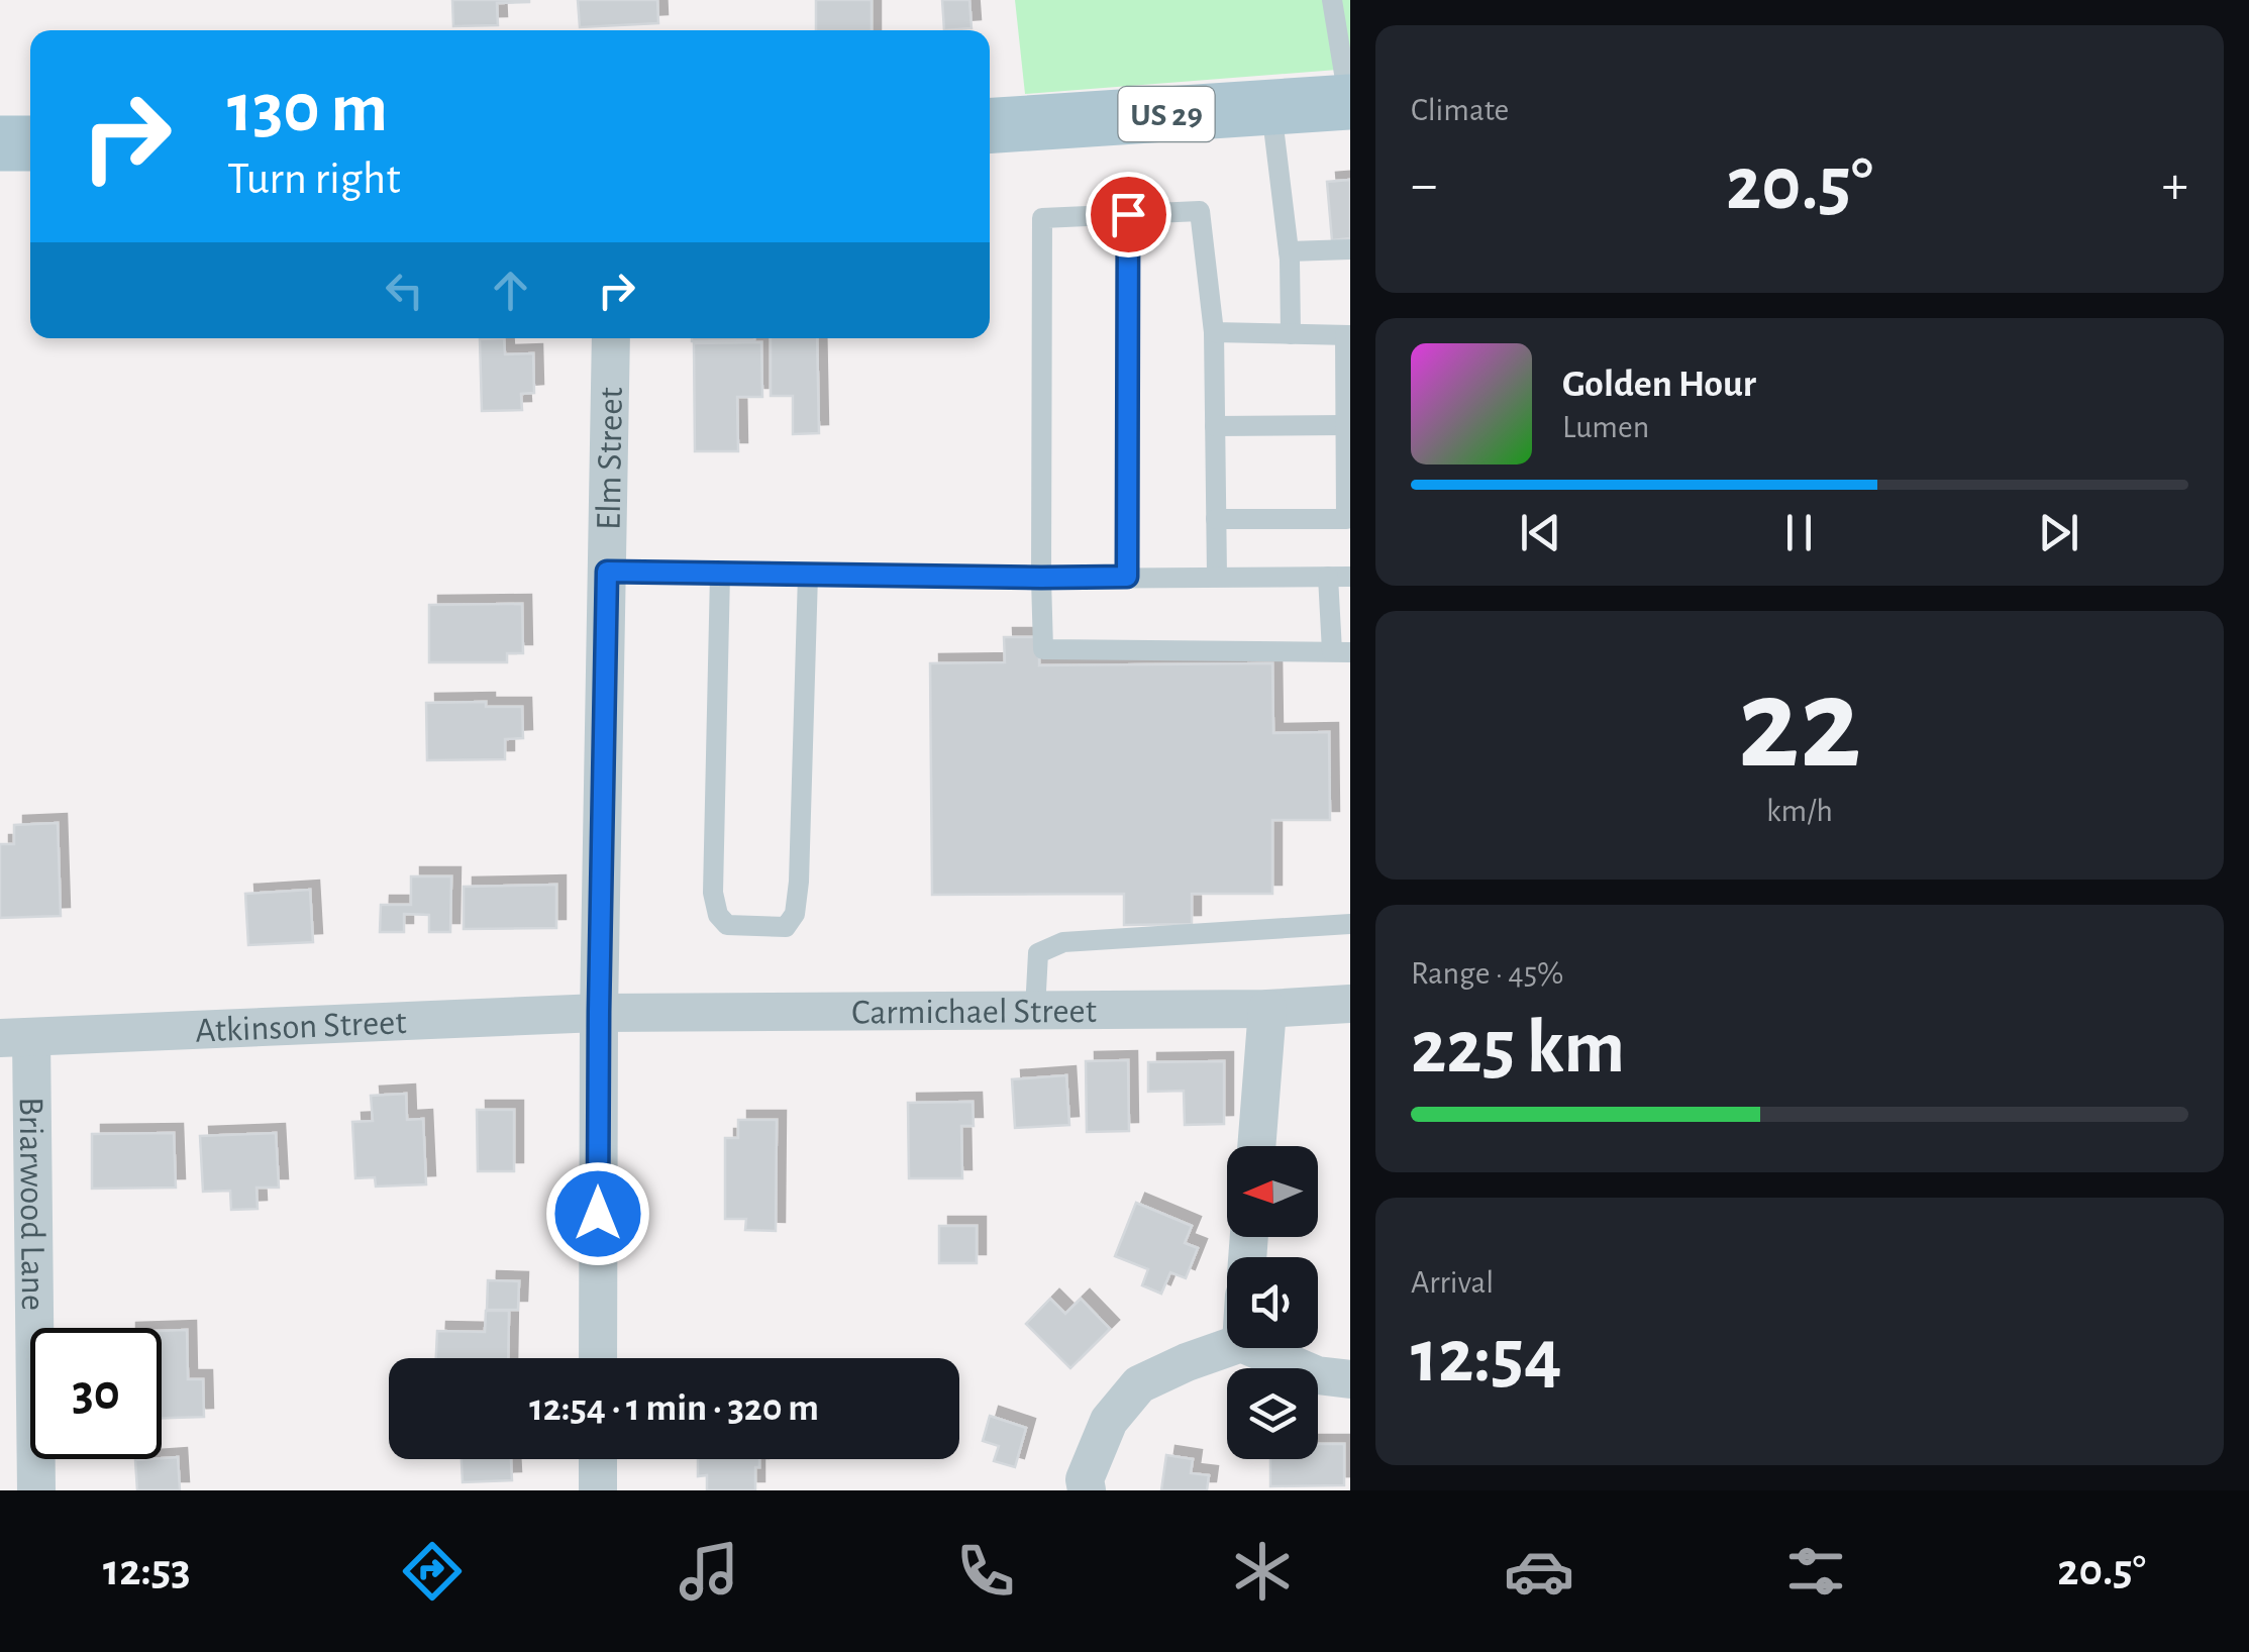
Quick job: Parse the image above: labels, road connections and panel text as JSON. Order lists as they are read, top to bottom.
{
  "streets": {
    "main road": ["US 29"],
    "street": [
      "Elm Street",
      "Carmichael Street",
      "Atkinson Street",
      "Briarwood Lane"
    ]
  },
  "crossings": [
    ["Elm Street", "Carmichael Street"],
    ["Elm Street", "Atkinson Street"],
    ["Carmichael Street", "Atkinson Street"],
    ["Atkinson Street", "Briarwood Lane"]
  ],
  "north": "left",
  "page": {
    "tile": [
      "Climate",
      ["22", "km/h"],
      ["Range · 45%", "225 km"],
      ["Arrival", "12:54"]
    ],
    "turn": ["130 m", "Turn right"],
    "heat": ["−", "20.5°", "+"],
    "song": ["Golden Hour", "Lumen"],
    "limit": "30",
    "trip": "12:54 · 1 min · 320 m",
    "tabs": ["12:53", "20.5°"]
  }
}
